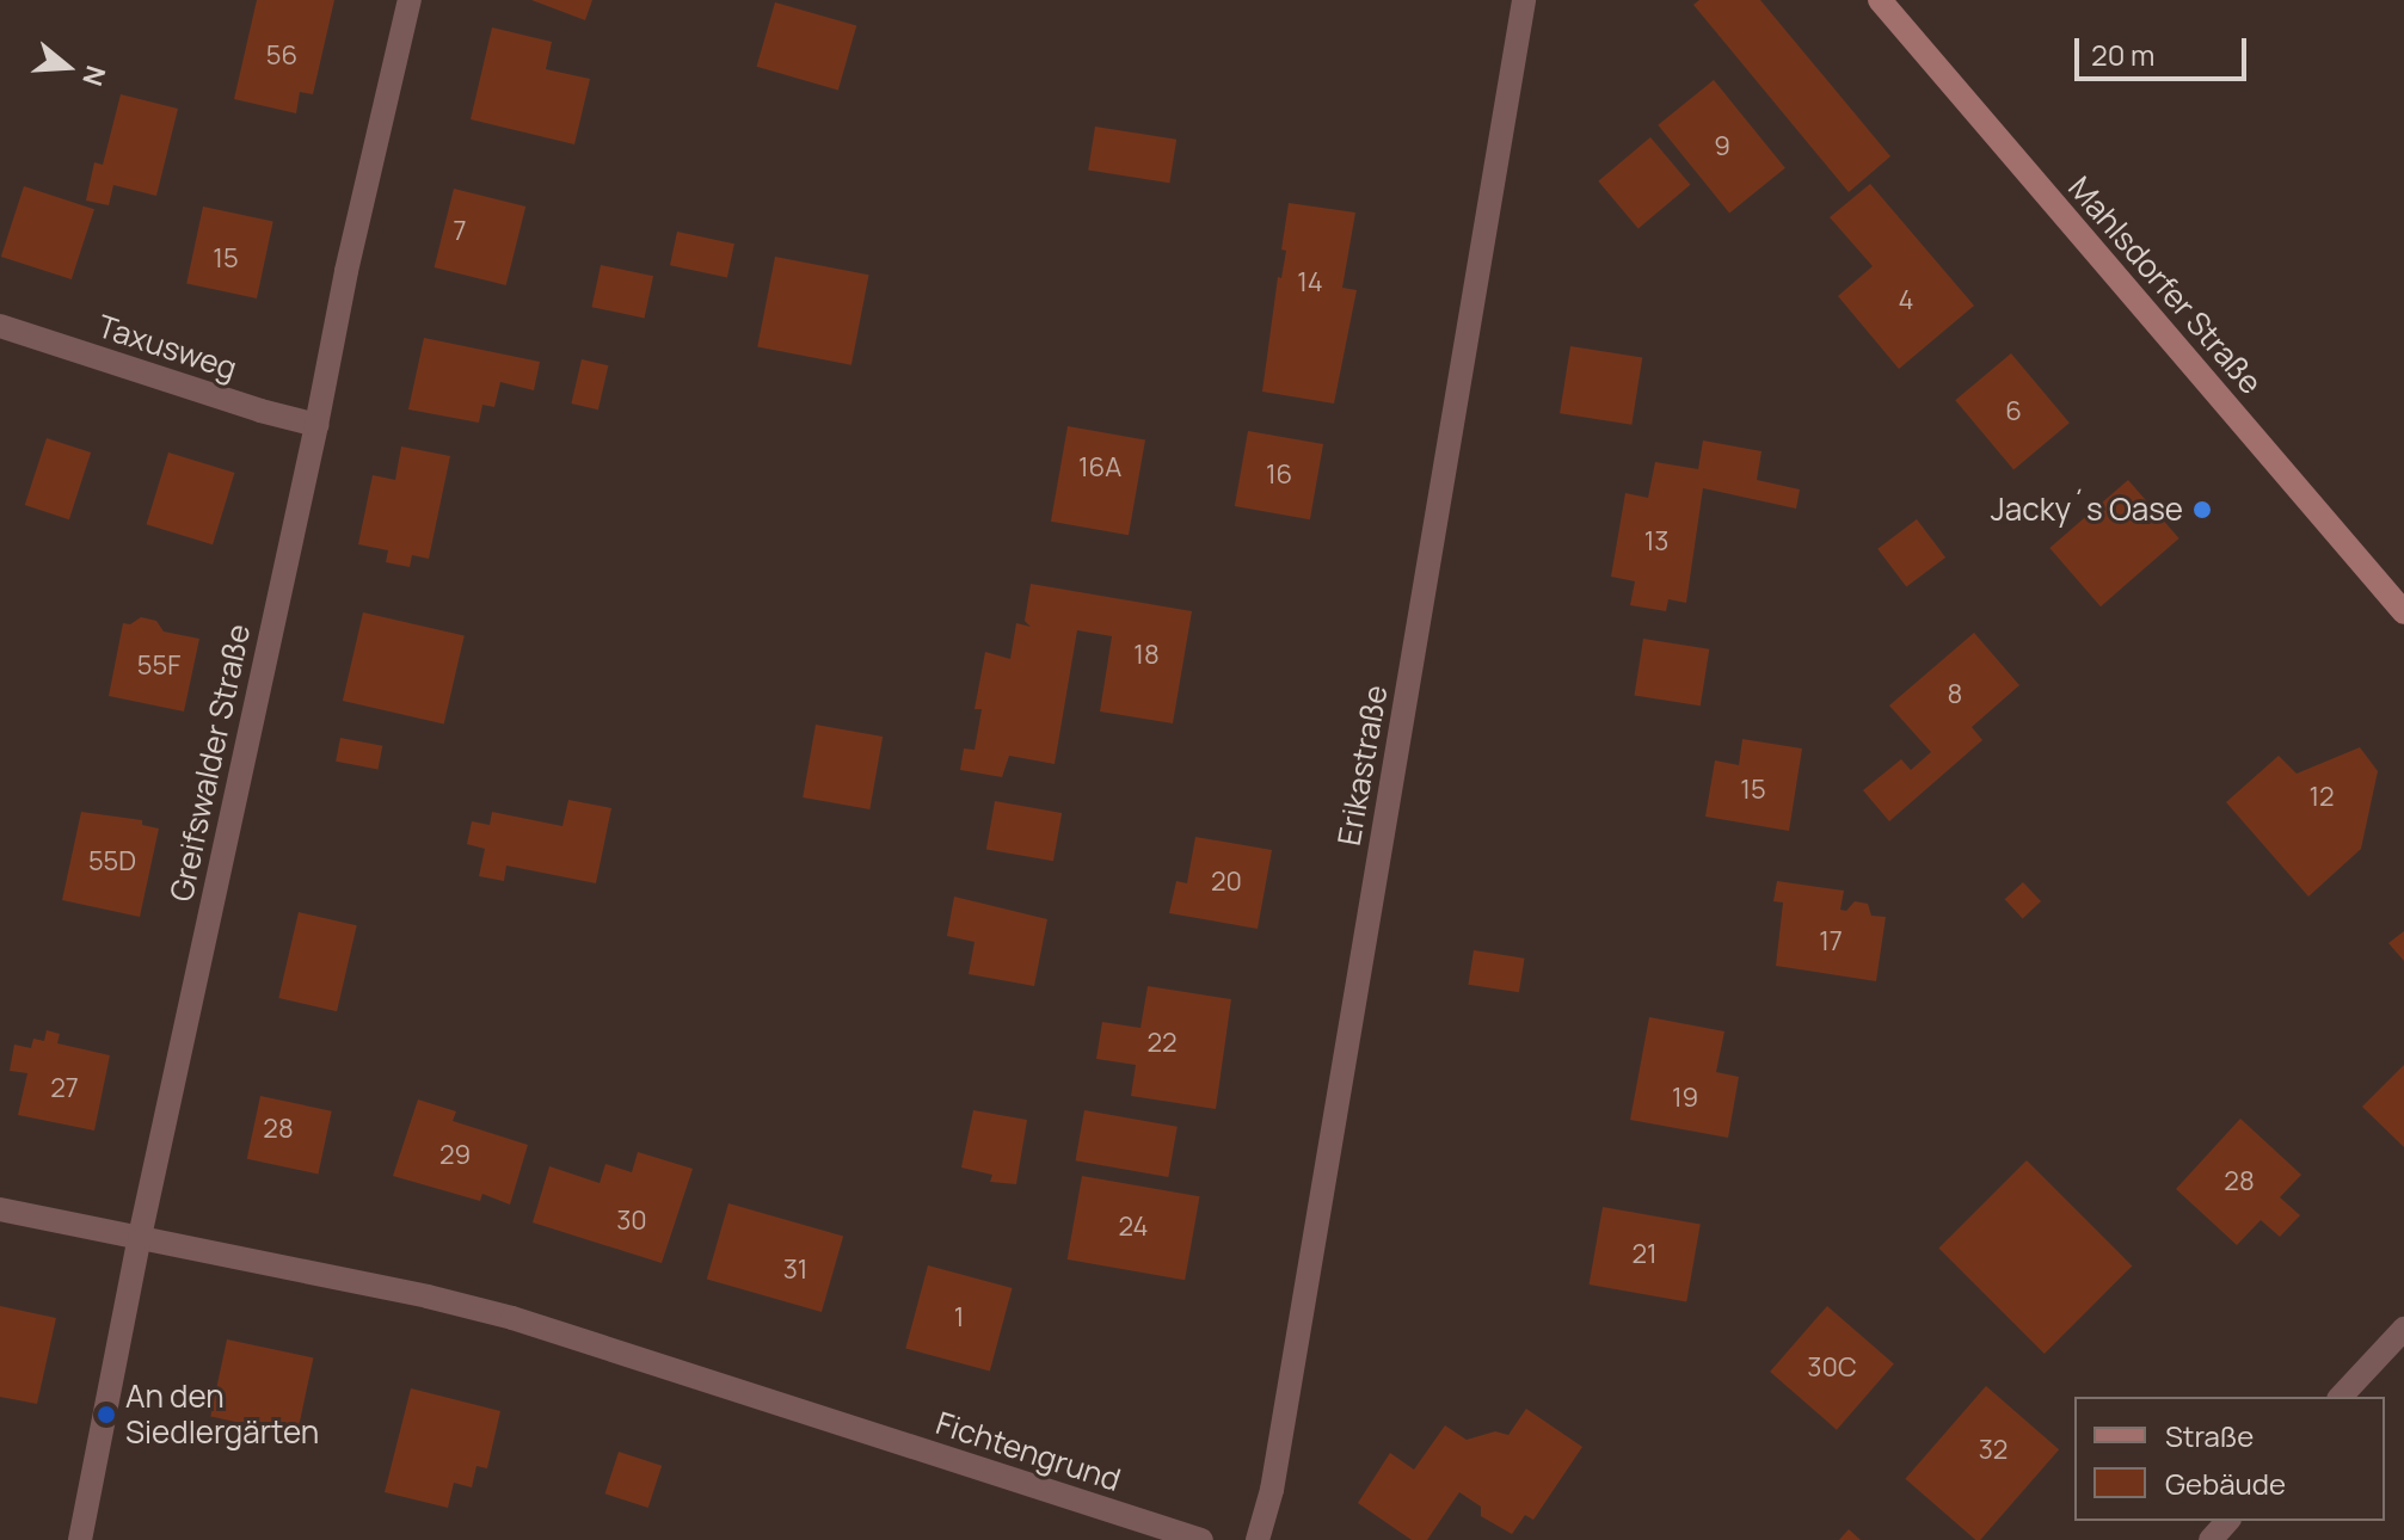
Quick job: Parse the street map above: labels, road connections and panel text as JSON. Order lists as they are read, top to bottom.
{
  "streets": {
    "main road": ["Mahlsdorfer Straße"],
    "street": [
      "Taxusweg",
      "Greifswalder Straße",
      "Erikastraße",
      "Fichtengrund"
    ]
  },
  "crossings": [
    ["Taxusweg", "Greifswalder Straße"],
    ["Greifswalder Straße", "Fichtengrund"]
  ],
  "places": ["Jacky´s Oase", "An den Siedlergärten"],
  "house_numbers": [
    "56",
    "9",
    "7",
    "15",
    "14",
    "4",
    "6",
    "16A",
    "16",
    "13",
    "18",
    "55F",
    "8",
    "15",
    "12",
    "55D",
    "20",
    "17",
    "22",
    "27",
    "19",
    "28",
    "29",
    "28",
    "30",
    "24",
    "21",
    "31",
    "1",
    "30C",
    "32"
  ],
  "legend": ["Straße", "Gebäude"],
  "scale_bar": "20 m",
  "north": "right"
}
